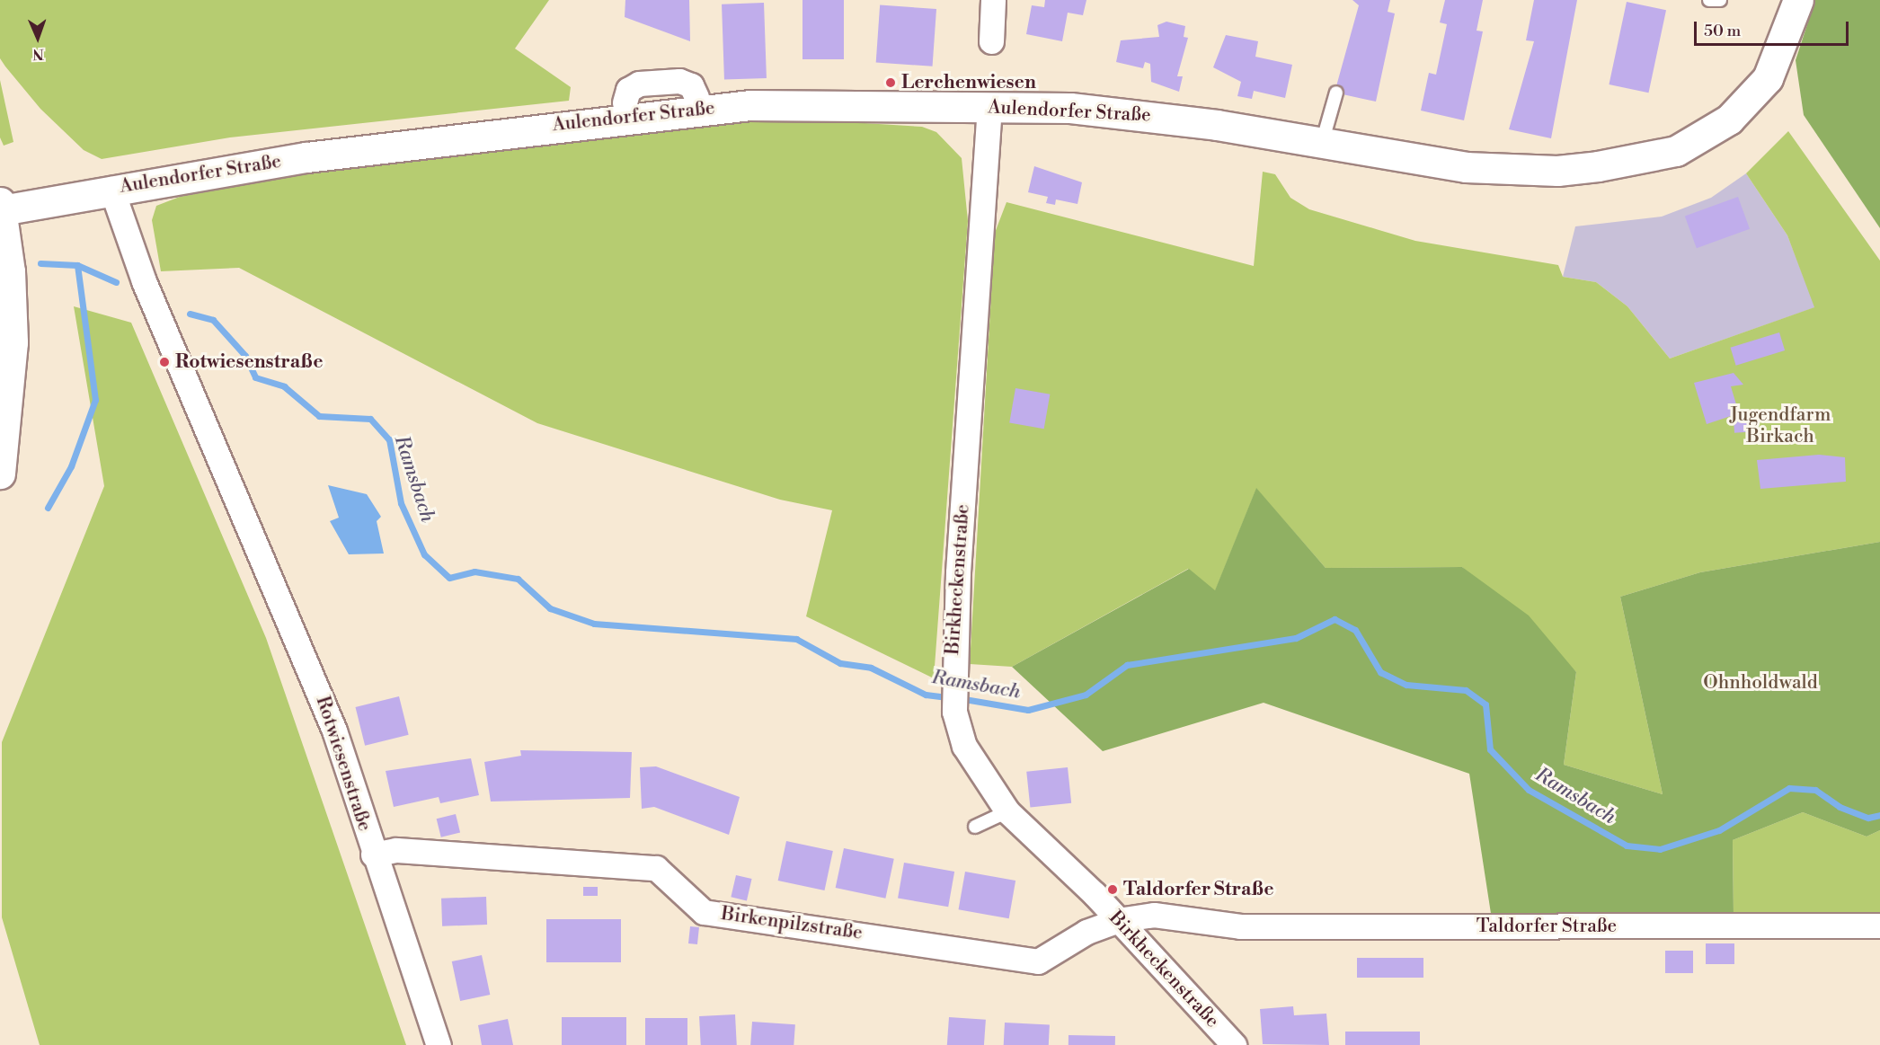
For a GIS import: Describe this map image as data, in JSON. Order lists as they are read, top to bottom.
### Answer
{
  "streets": {
    "main road": ["Aulendorfer Straße"],
    "street": [
      "Birkheckenstraße",
      "Rotwiesenstraße",
      "Birkenpilzstraße",
      "Taldorfer Straße"
    ]
  },
  "crossings": [
    ["Aulendorfer Straße", "Birkheckenstraße"],
    ["Aulendorfer Straße", "Rotwiesenstraße"],
    ["Birkheckenstraße", "Birkenpilzstraße"],
    ["Birkheckenstraße", "Taldorfer Straße"],
    ["Rotwiesenstraße", "Birkenpilzstraße"],
    ["Birkenpilzstraße", "Taldorfer Straße"]
  ],
  "water": ["Ramsbach"],
  "parks": ["Jugendfarm Birkach", "Ohnholdwald"],
  "places": ["Lerchenwiesen", "Rotwiesenstraße", "Taldorfer Straße"],
  "scale_bar": "50 m",
  "north": "bottom"
}
